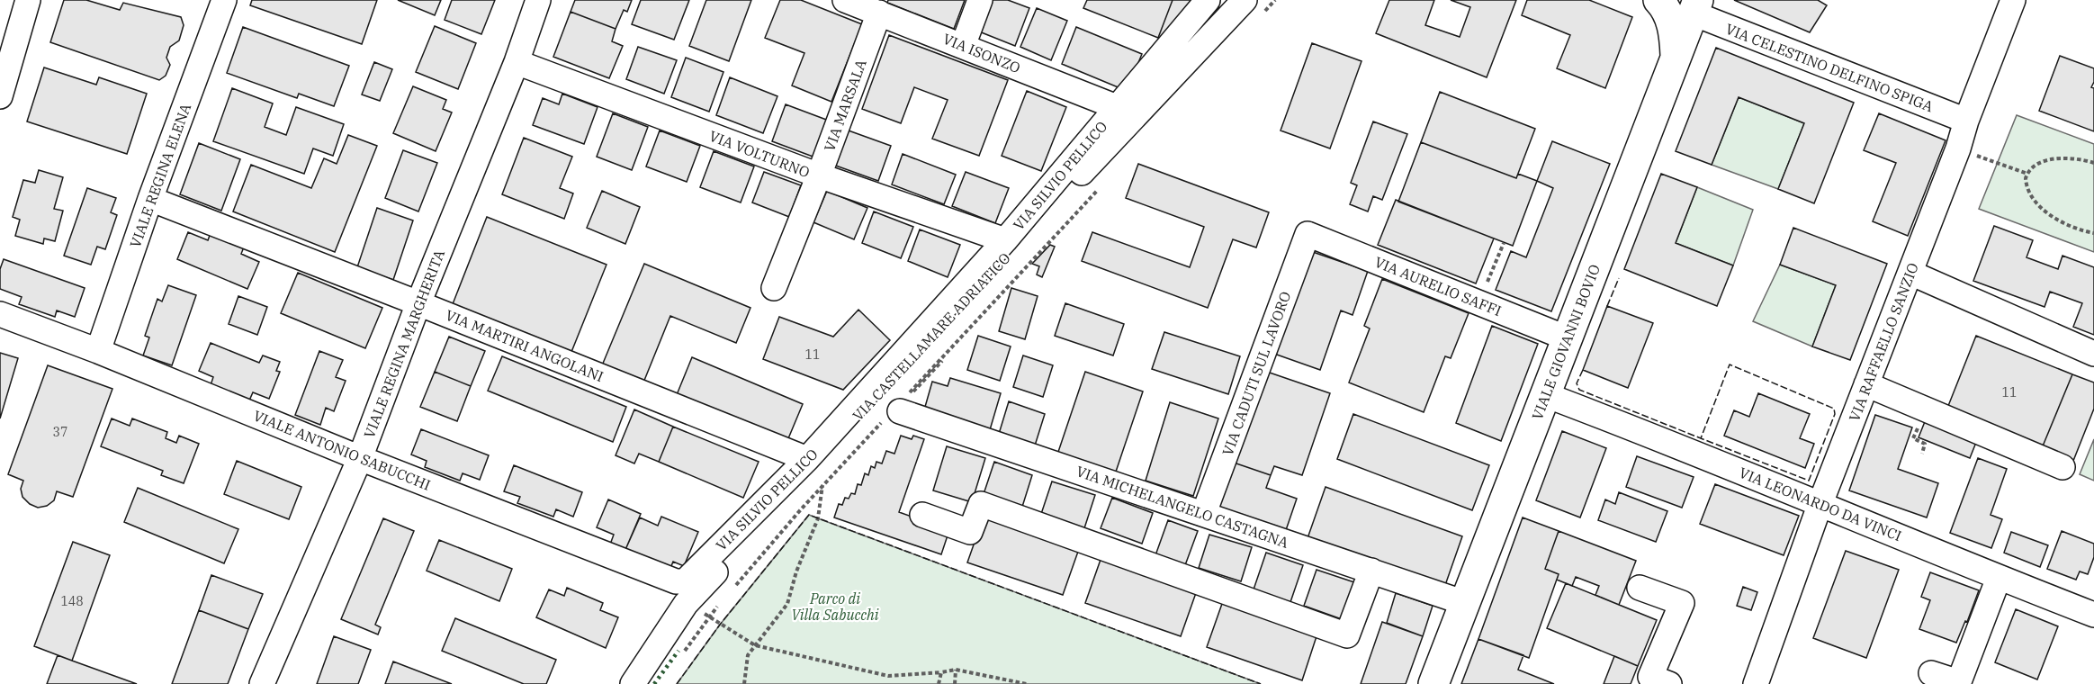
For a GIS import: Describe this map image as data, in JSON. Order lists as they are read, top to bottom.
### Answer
{
  "streets": {
    "main road": ["VIALE GIOVANNI BOVIO"],
    "street": [
      "VIA ISONZO",
      "VIA CELESTINO DELFINO SPIGA",
      "VIA MARSALA",
      "VIA VOLTURNO",
      "VIALE REGINA ELENA",
      "VIA SILVIO PELLICO",
      "VIA AURELIO SAFFI",
      "VIA CASTELLAMARE ADRIATICO",
      "VIA RAFFAELLO SANZIO",
      "VIALE REGINA MARGHERITA",
      "VIA MARTIRI ANGOLANI",
      "VIA CADUTI SUL LAVORO",
      "VIALE ANTONIO SABUCCHI",
      "VIA LEONARDO DA VINCI",
      "VIA MICHELANGELO CASTAGNA"
    ]
  },
  "crossings": [
    ["VIA ISONZO", "VIA MARSALA"],
    ["VIA ISONZO", "VIA SILVIO PELLICO"],
    ["VIA CELESTINO DELFINO SPIGA", "VIALE GIOVANNI BOVIO"],
    ["VIA CELESTINO DELFINO SPIGA", "VIA RAFFAELLO SANZIO"],
    ["VIA MARSALA", "VIA VOLTURNO"],
    ["VIA VOLTURNO", "VIA SILVIO PELLICO"],
    ["VIA VOLTURNO", "VIALE REGINA MARGHERITA"],
    ["VIALE REGINA ELENA", "VIA MARTIRI ANGOLANI"],
    ["VIALE REGINA ELENA", "VIALE ANTONIO SABUCCHI"],
    ["VIA SILVIO PELLICO", "VIA MARTIRI ANGOLANI"],
    ["VIA SILVIO PELLICO", "VIALE ANTONIO SABUCCHI"],
    ["VIA AURELIO SAFFI", "VIALE GIOVANNI BOVIO"],
    ["VIA AURELIO SAFFI", "VIA CADUTI SUL LAVORO"],
    ["VIA CASTELLAMARE ADRIATICO", "VIA MICHELANGELO CASTAGNA"],
    ["VIALE GIOVANNI BOVIO", "VIA LEONARDO DA VINCI"],
    ["VIALE GIOVANNI BOVIO", "VIA MICHELANGELO CASTAGNA"],
    ["VIA RAFFAELLO SANZIO", "VIA LEONARDO DA VINCI"],
    ["VIALE REGINA MARGHERITA", "VIA MARTIRI ANGOLANI"],
    ["VIALE REGINA MARGHERITA", "VIALE ANTONIO SABUCCHI"],
    ["VIA CADUTI SUL LAVORO", "VIA MICHELANGELO CASTAGNA"]
  ],
  "parks": ["Parco di Villa Sabucchi"],
  "house_numbers": [
    "11",
    "11",
    "37",
    "148"
  ]
}
